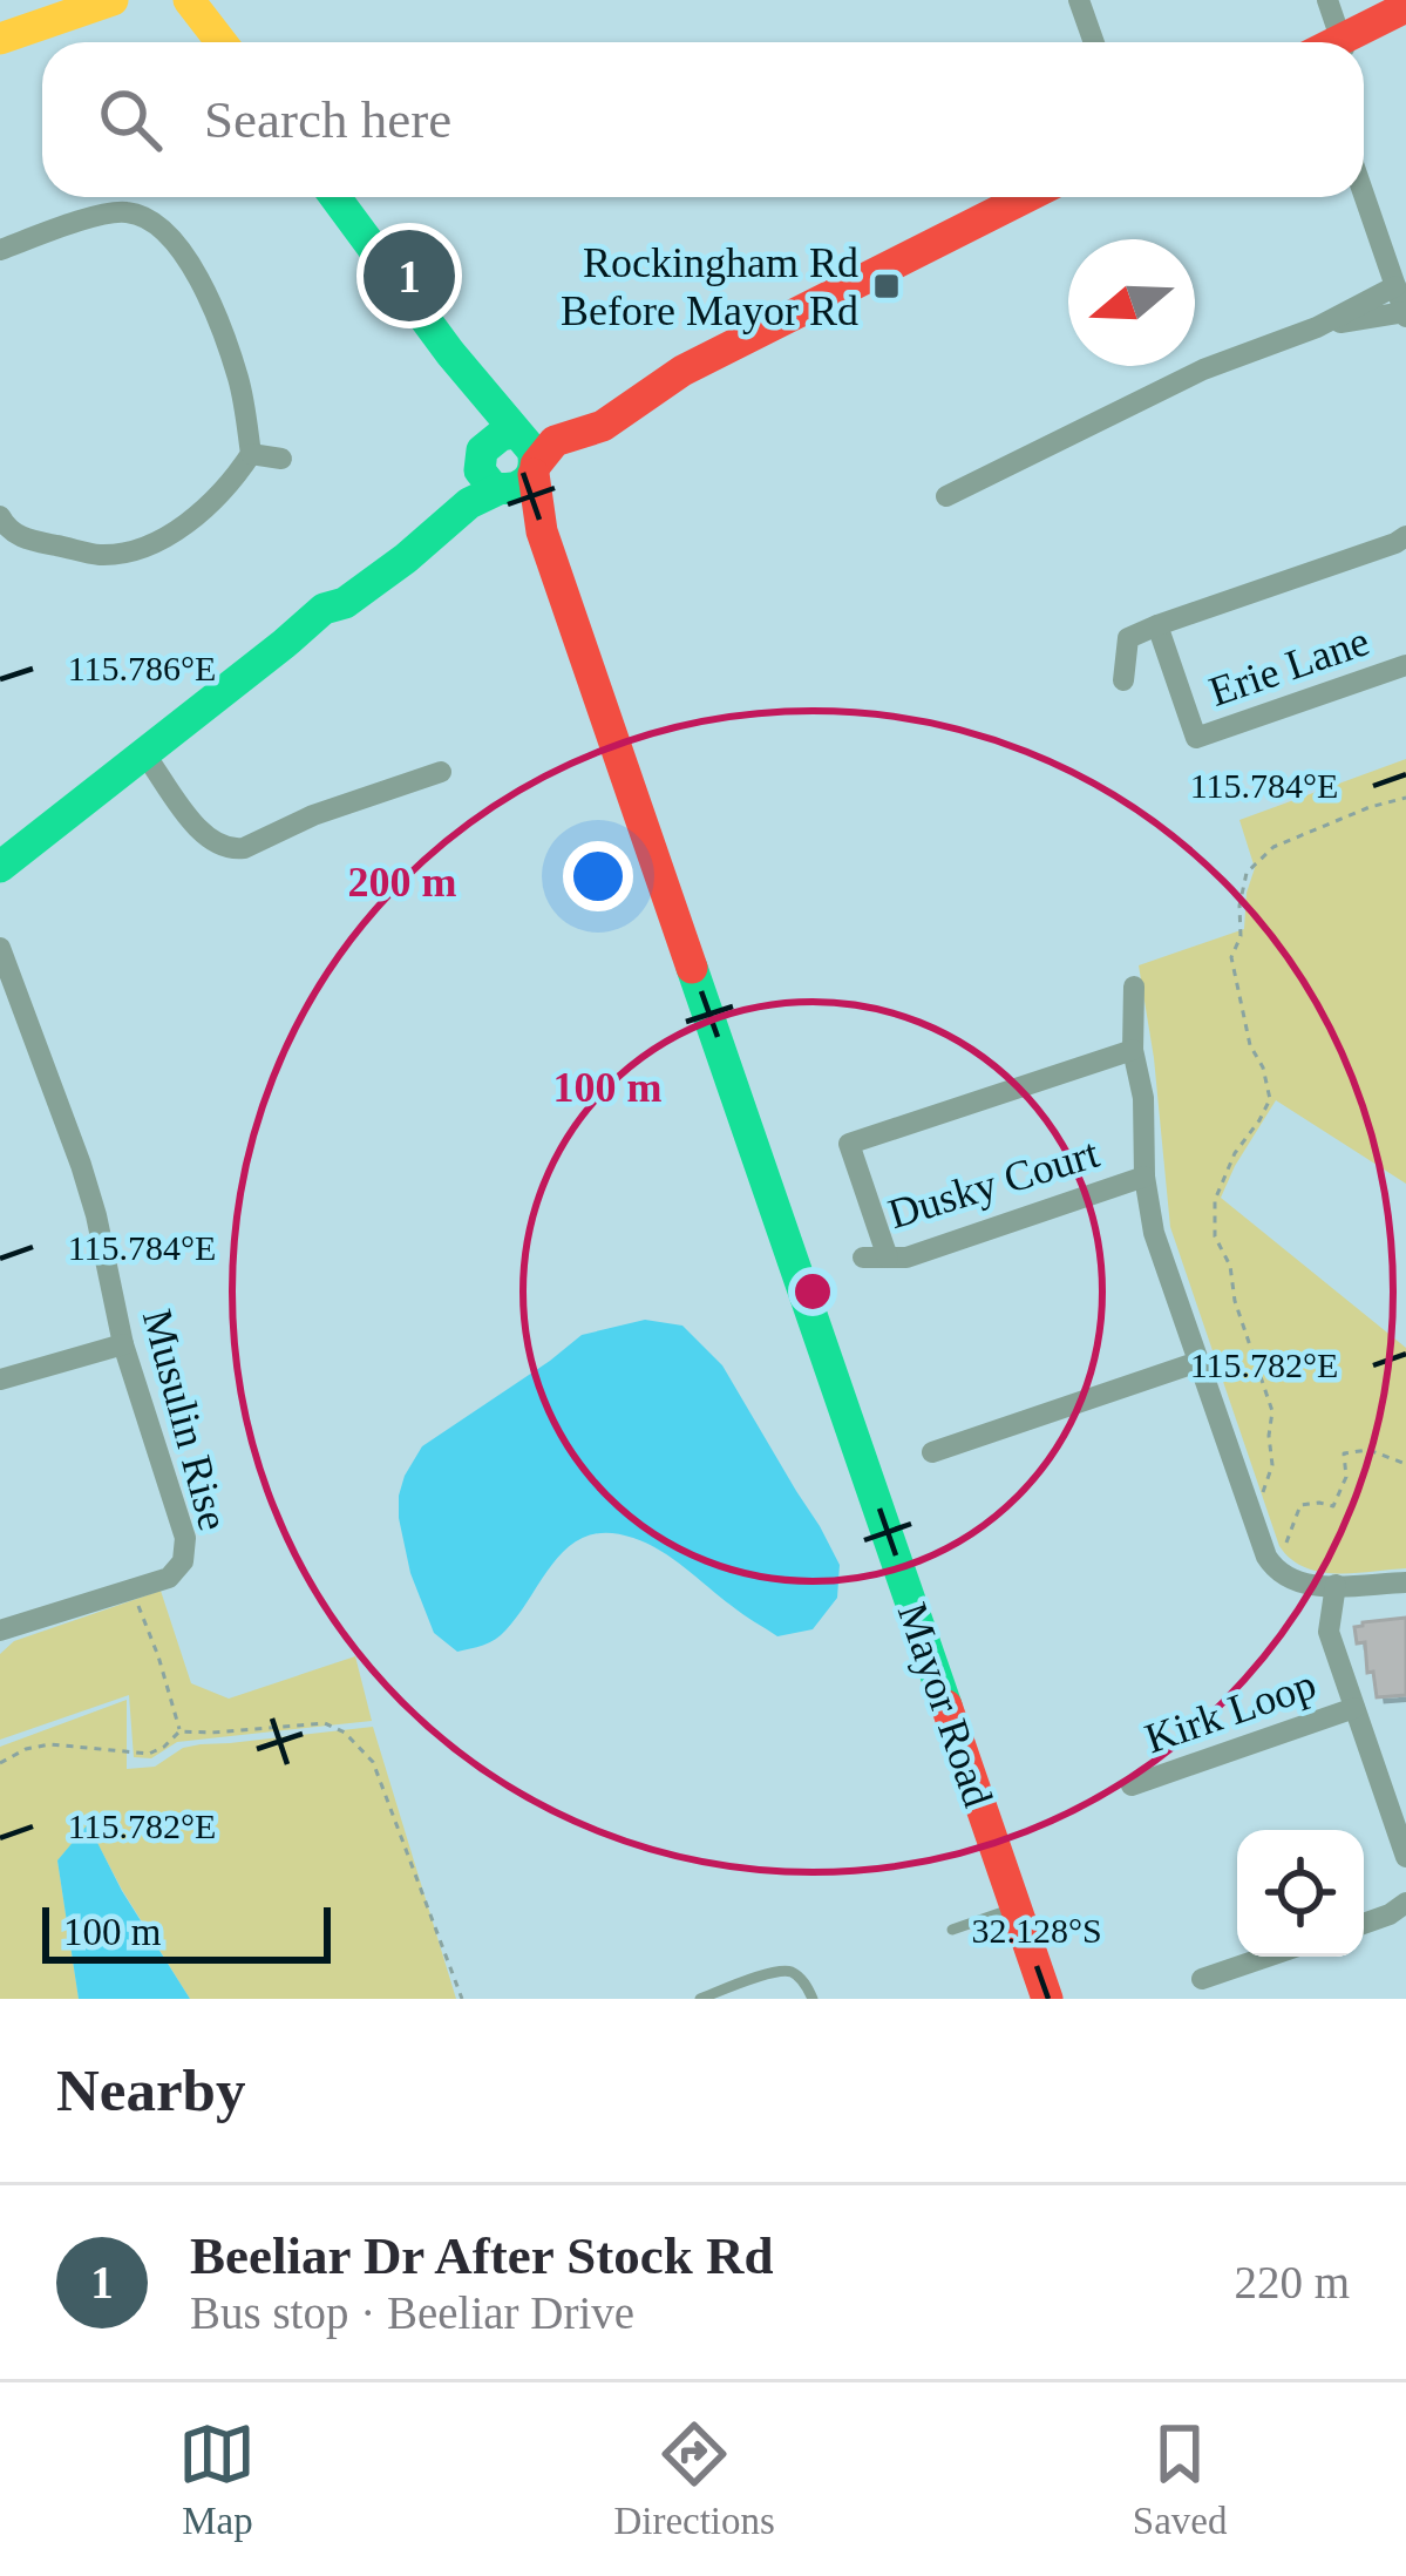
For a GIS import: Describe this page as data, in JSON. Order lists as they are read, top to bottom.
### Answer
{
  "streets": {
    "main road": ["Mayor Road"],
    "street": [
      "Erie Lane",
      "Dusky Court",
      "Musulin Rise",
      "Kirk Loop"
    ]
  },
  "places": {
    "transit": ["Rockingham Rd Before Mayor Rd"]
  },
  "scale_bar": "100 m",
  "north": "left",
  "page": {
    "search": "Search here",
    "pins": "1",
    "scale": "100 m",
    "heading": "Nearby",
    "list": [
      {
        "mark": "1",
        "name": "Beeliar Dr After Stock Rd",
        "note": "Bus stop · Beeliar Drive",
        "value": "220 m"
      }
    ],
    "nav": ["Map", "Directions", "Saved"]
  },
  "coordinates": [
    "115.786°E",
    "115.784°E",
    "115.782°E",
    "32.128°S"
  ],
  "rings": ["200 m", "100 m"]
}
